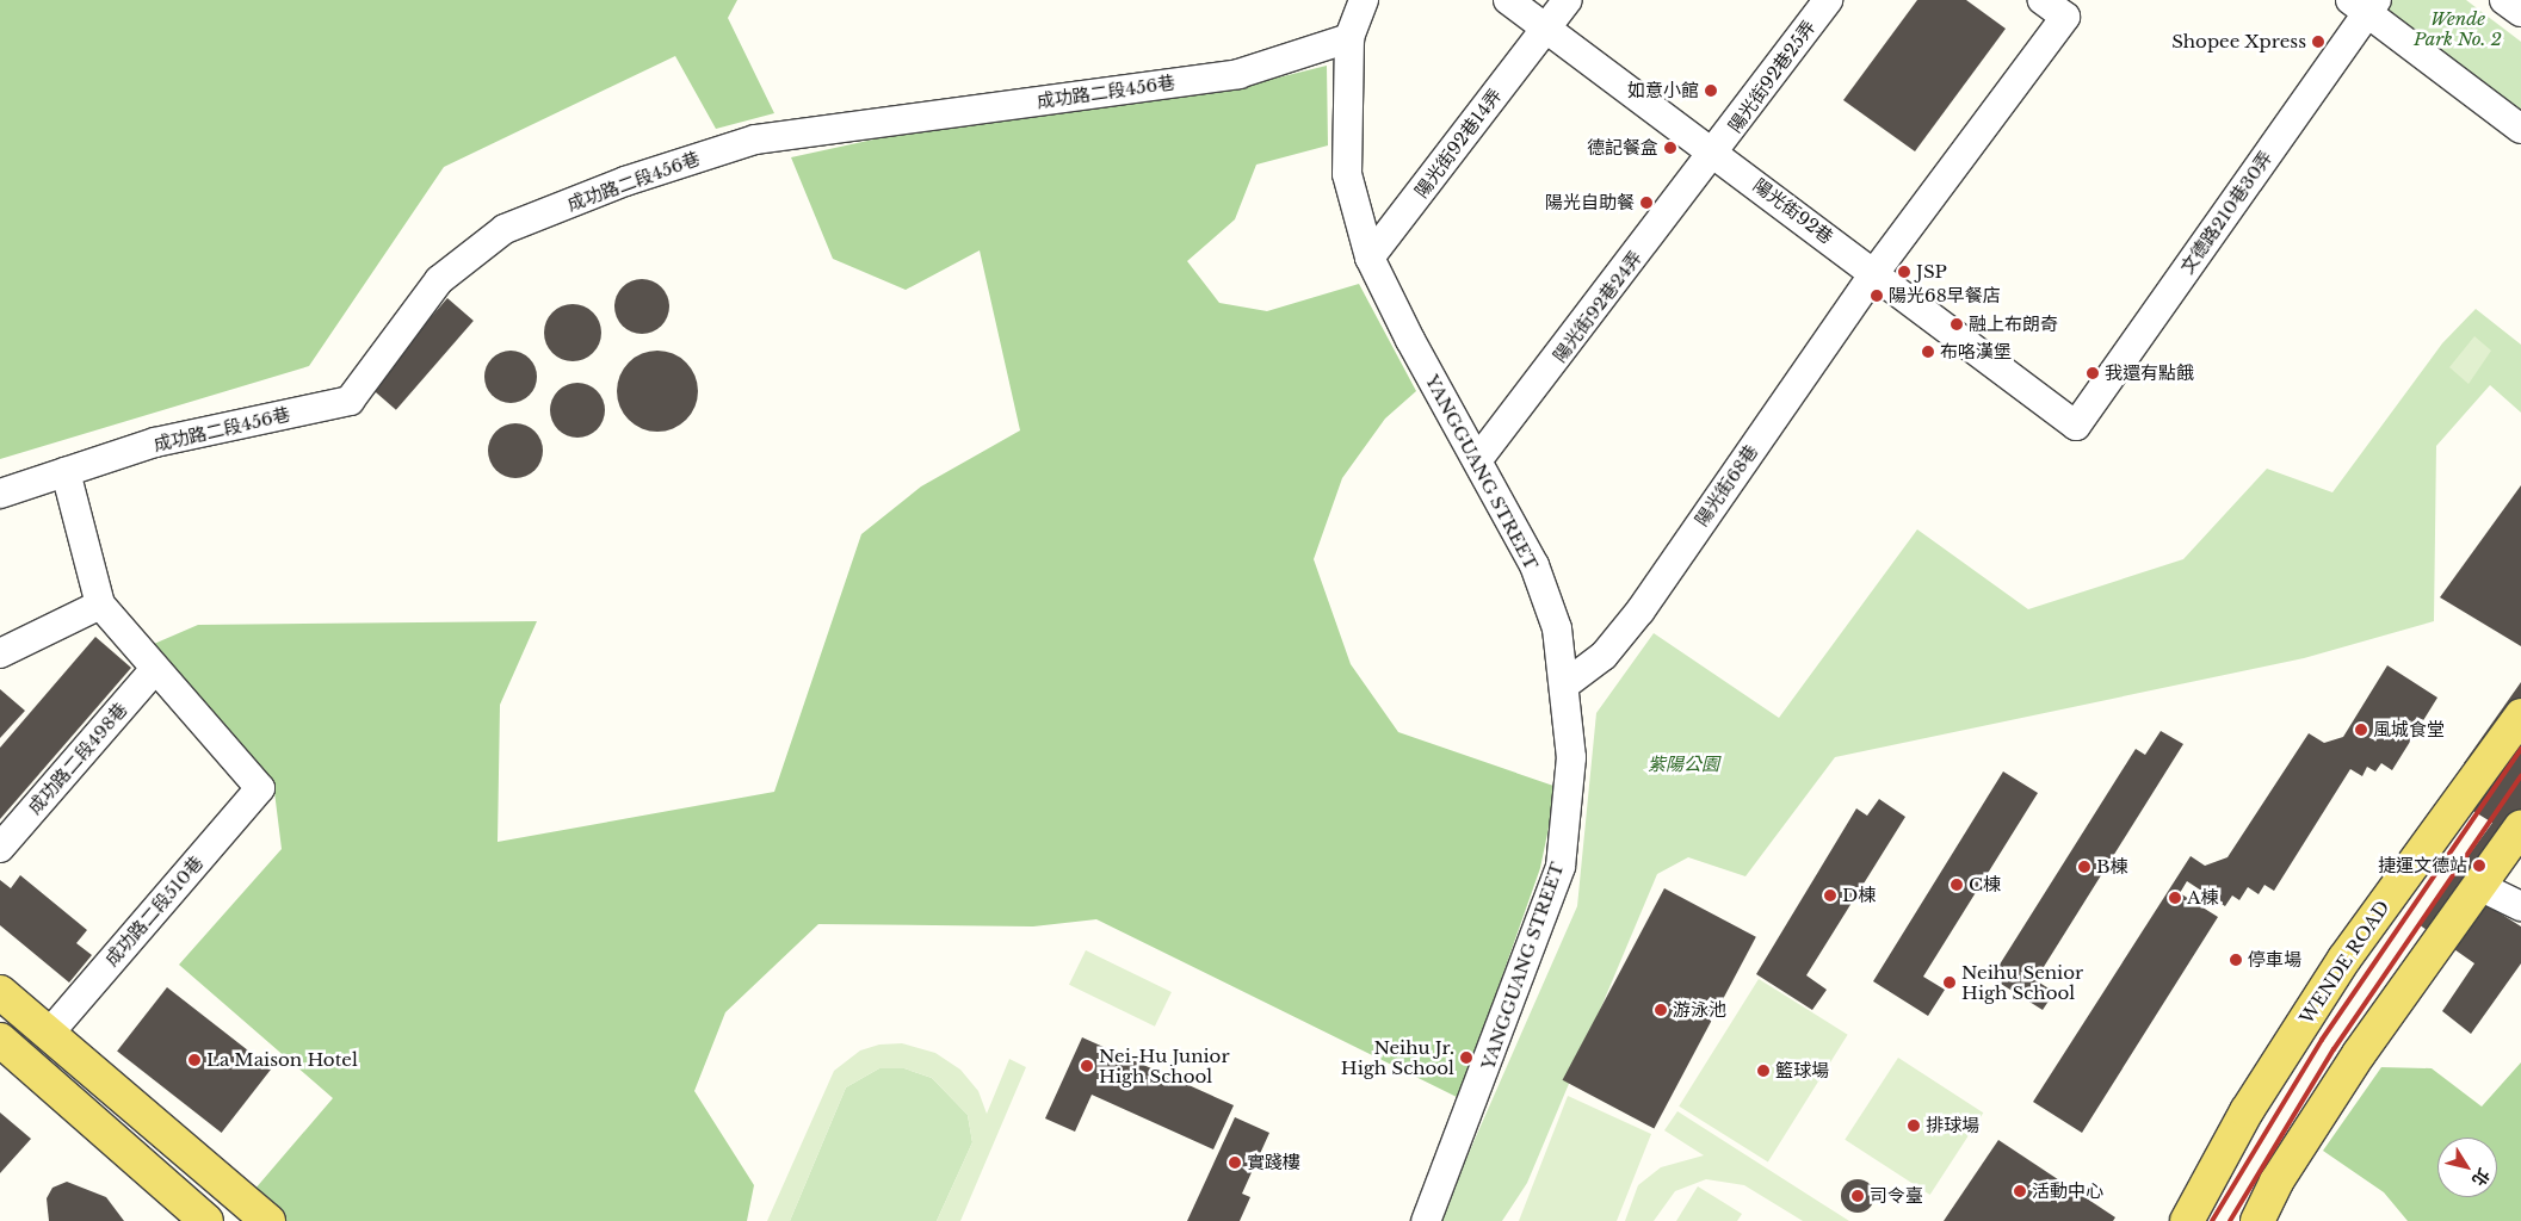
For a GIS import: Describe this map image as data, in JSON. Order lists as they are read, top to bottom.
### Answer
{
  "streets": {
    "main road": ["WENDE ROAD"],
    "street": [
      "陽光街92巷25弄",
      "成功路二段456巷",
      "陽光街92巷14弄",
      "陽光街92巷",
      "文德路210巷30弄",
      "陽光街92巷24弄",
      "YANGGUANG STREET",
      "陽光街68巷",
      "成功路二段498巷",
      "成功路二段510巷"
    ]
  },
  "crossings": [
    ["陽光街92巷25弄", "陽光街92巷"],
    ["陽光街92巷25弄", "陽光街92巷24弄"],
    ["成功路二段456巷", "YANGGUANG STREET"],
    ["陽光街92巷14弄", "陽光街92巷"],
    ["陽光街92巷14弄", "YANGGUANG STREET"],
    ["陽光街92巷", "文德路210巷30弄"],
    ["陽光街92巷", "陽光街92巷24弄"],
    ["陽光街92巷", "陽光街68巷"],
    ["陽光街92巷24弄", "YANGGUANG STREET"],
    ["YANGGUANG STREET", "陽光街68巷"],
    ["成功路二段498巷", "成功路二段510巷"]
  ],
  "parks": ["Wende Park No. 2", "紫陽公園"],
  "places": [
    "Shopee Xpress",
    "如意小館",
    "德記餐盒",
    "陽光自助餐",
    "JSP",
    "陽光68早餐店",
    "融上布朗奇",
    "布咯漢堡",
    "我還有點餓",
    "風城食堂",
    "捷運文德站",
    "B棟",
    "C棟",
    "D棟",
    "A棟",
    "停車場",
    "Neihu Senior High School",
    "游泳池",
    "Neihu Jr. High School",
    "La Maison Hotel",
    "Nei-Hu Junior High School",
    "籃球場",
    "排球場",
    "實踐樓",
    "活動中心",
    "司令臺"
  ],
  "north": "bottom right"
}
